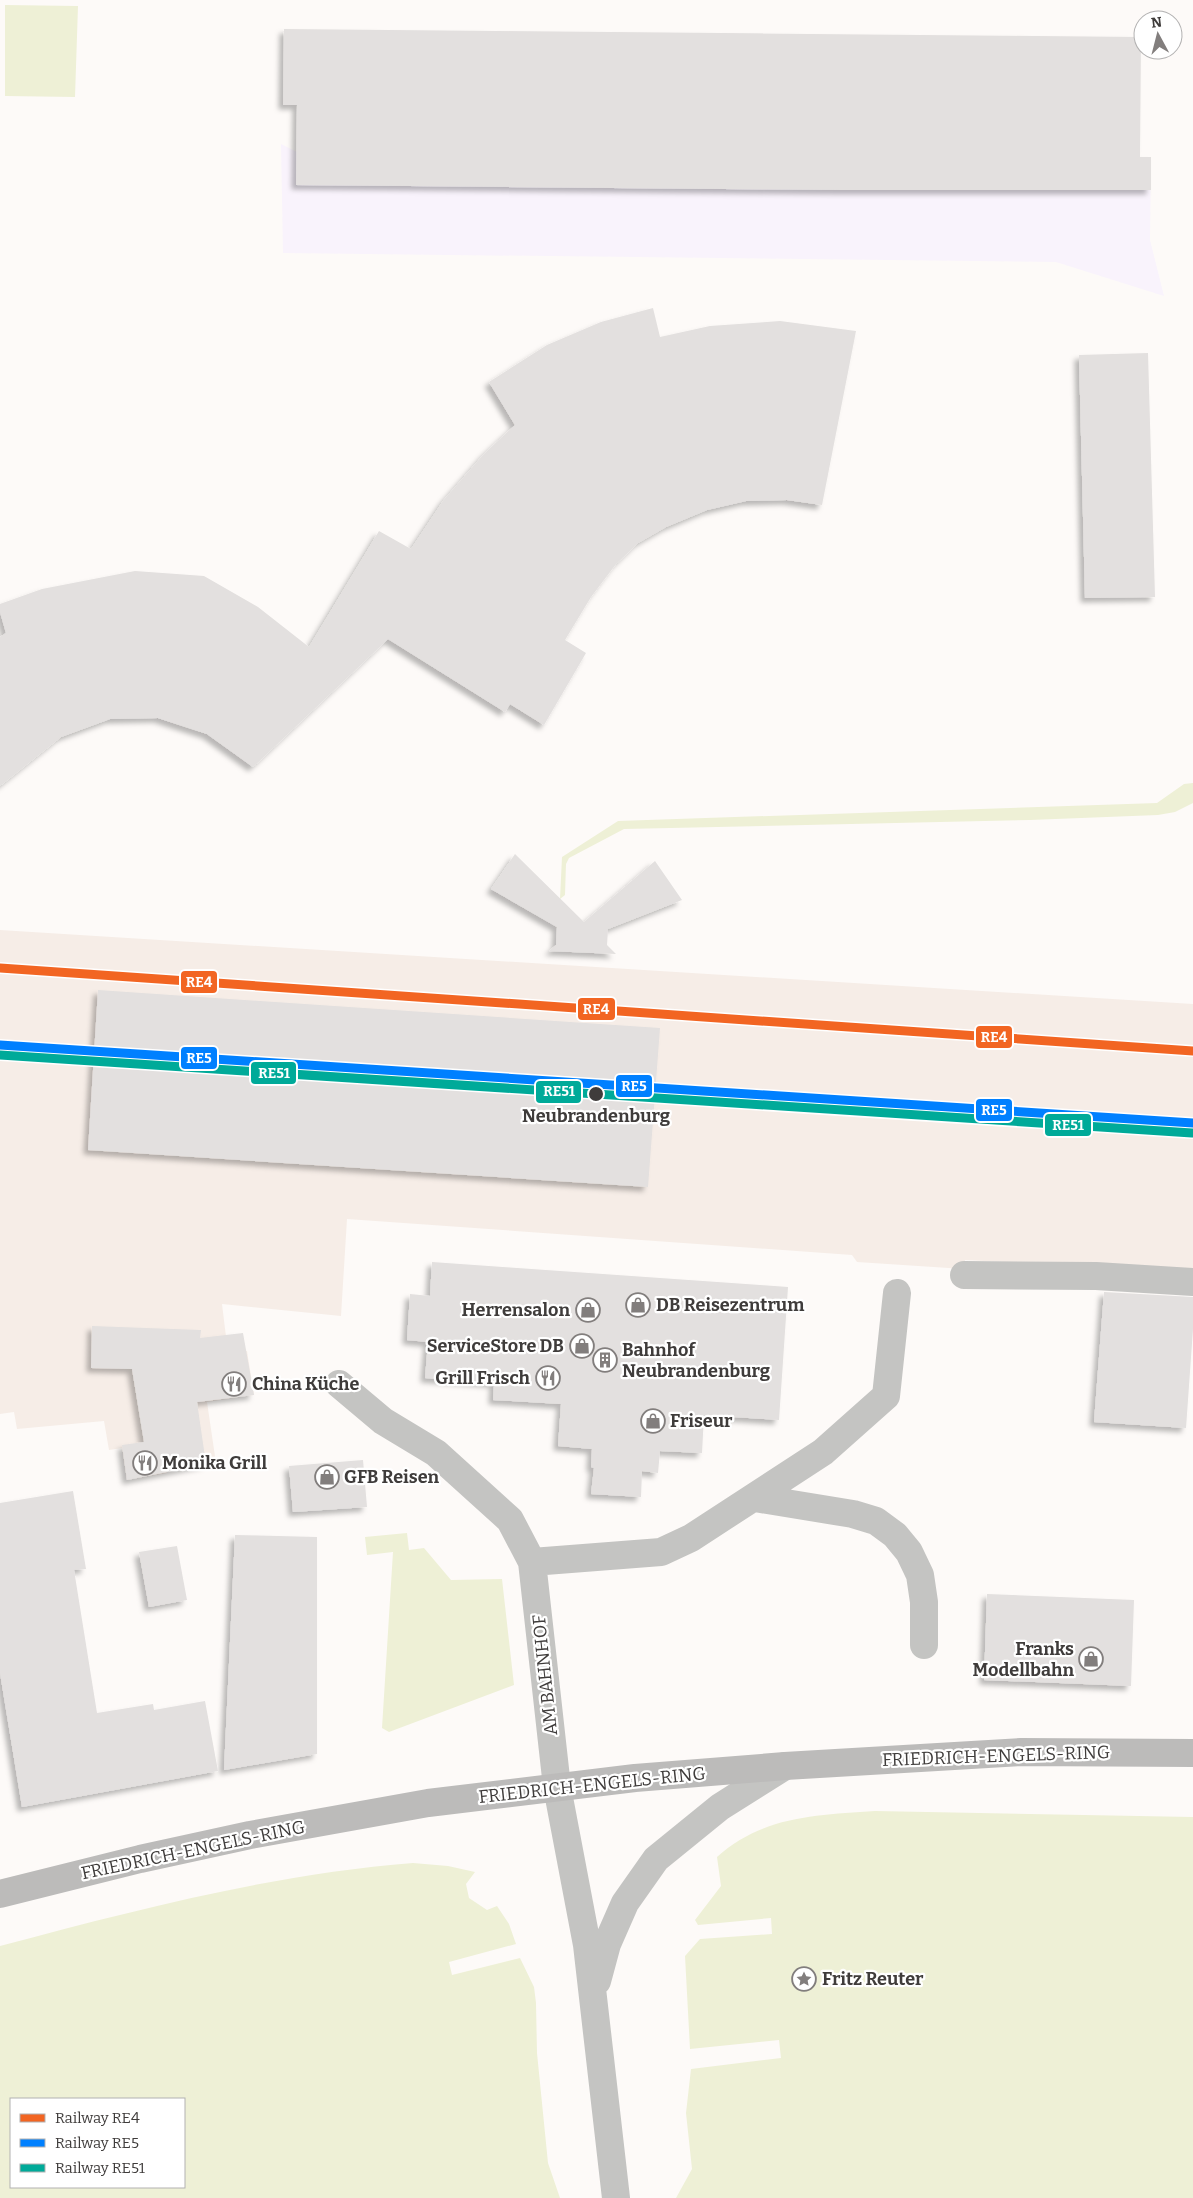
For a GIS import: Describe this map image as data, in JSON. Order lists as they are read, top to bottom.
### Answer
{
  "streets": {
    "main road": ["FRIEDRICH-ENGELS-RING"],
    "street": ["AM BAHNHOF"]
  },
  "crossings": [
    ["AM BAHNHOF", "FRIEDRICH-ENGELS-RING"]
  ],
  "places": {
    "other": ["Neubrandenburg"],
    "shop": [
      "DB Reisezentrum",
      "Herrensalon",
      "ServiceStore DB",
      "Friseur",
      "GFB Reisen",
      "Franks Modellbahn"
    ],
    "building": ["Bahnhof Neubrandenburg"],
    "restaurant": ["Grill Frisch", "China Küche", "Monika Grill"],
    "place": ["Fritz Reuter"]
  },
  "lines": ["rail line RE4", "rail line RE5", "rail line RE51"],
  "legend": ["Railway RE4", "Railway RE5", "Railway RE51"],
  "north": "top"
}
